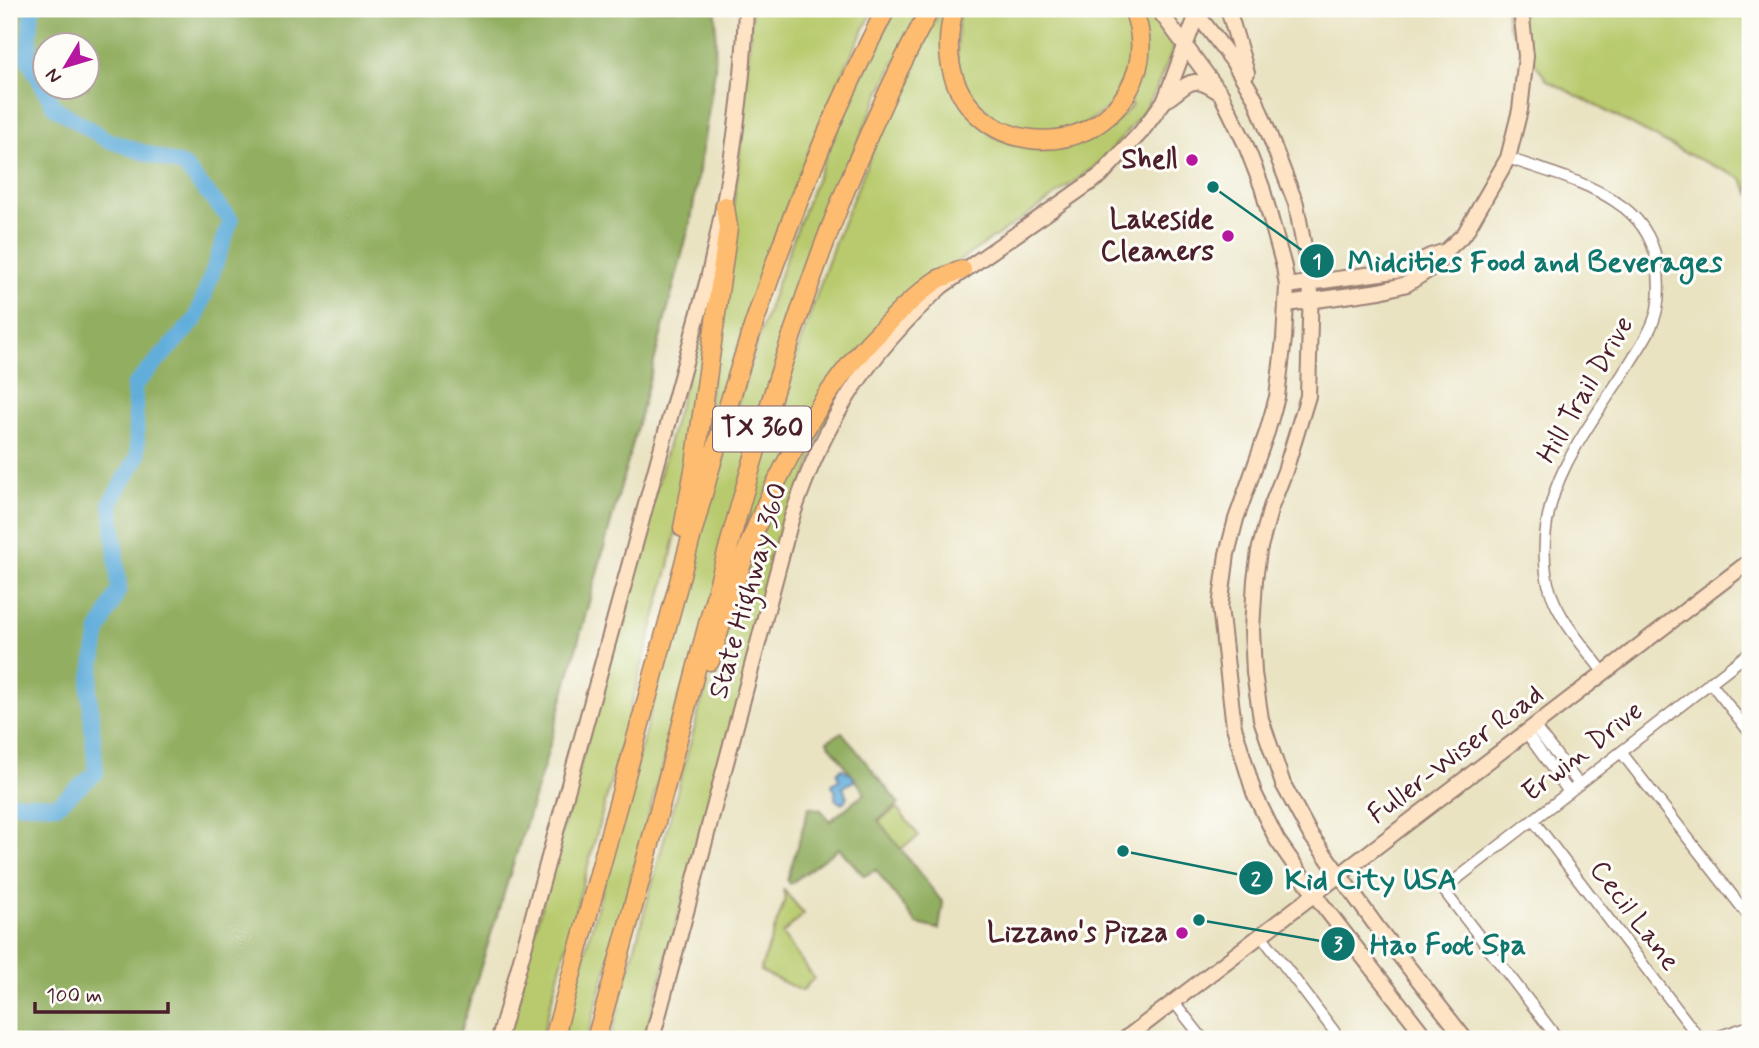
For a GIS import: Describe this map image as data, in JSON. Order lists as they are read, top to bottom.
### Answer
{
  "streets": {
    "highway": ["TX 360"],
    "main road": ["State Highway 360", "Fuller-Wiser Road"],
    "street": ["Hill Trail Drive", "Erwin Drive", "Cecil Lane"]
  },
  "crossings": [
    ["Hill Trail Drive", "Fuller-Wiser Road"],
    ["Erwin Drive", "Cecil Lane"]
  ],
  "places": [
    "Shell",
    "Midcities Food and Beverages",
    "Lakeside Cleaners",
    "Kid City USA",
    "Hao Foot Spa",
    "Lizzano's Pizza"
  ],
  "scale_bar": "100 m",
  "north": "bottom left"
}
